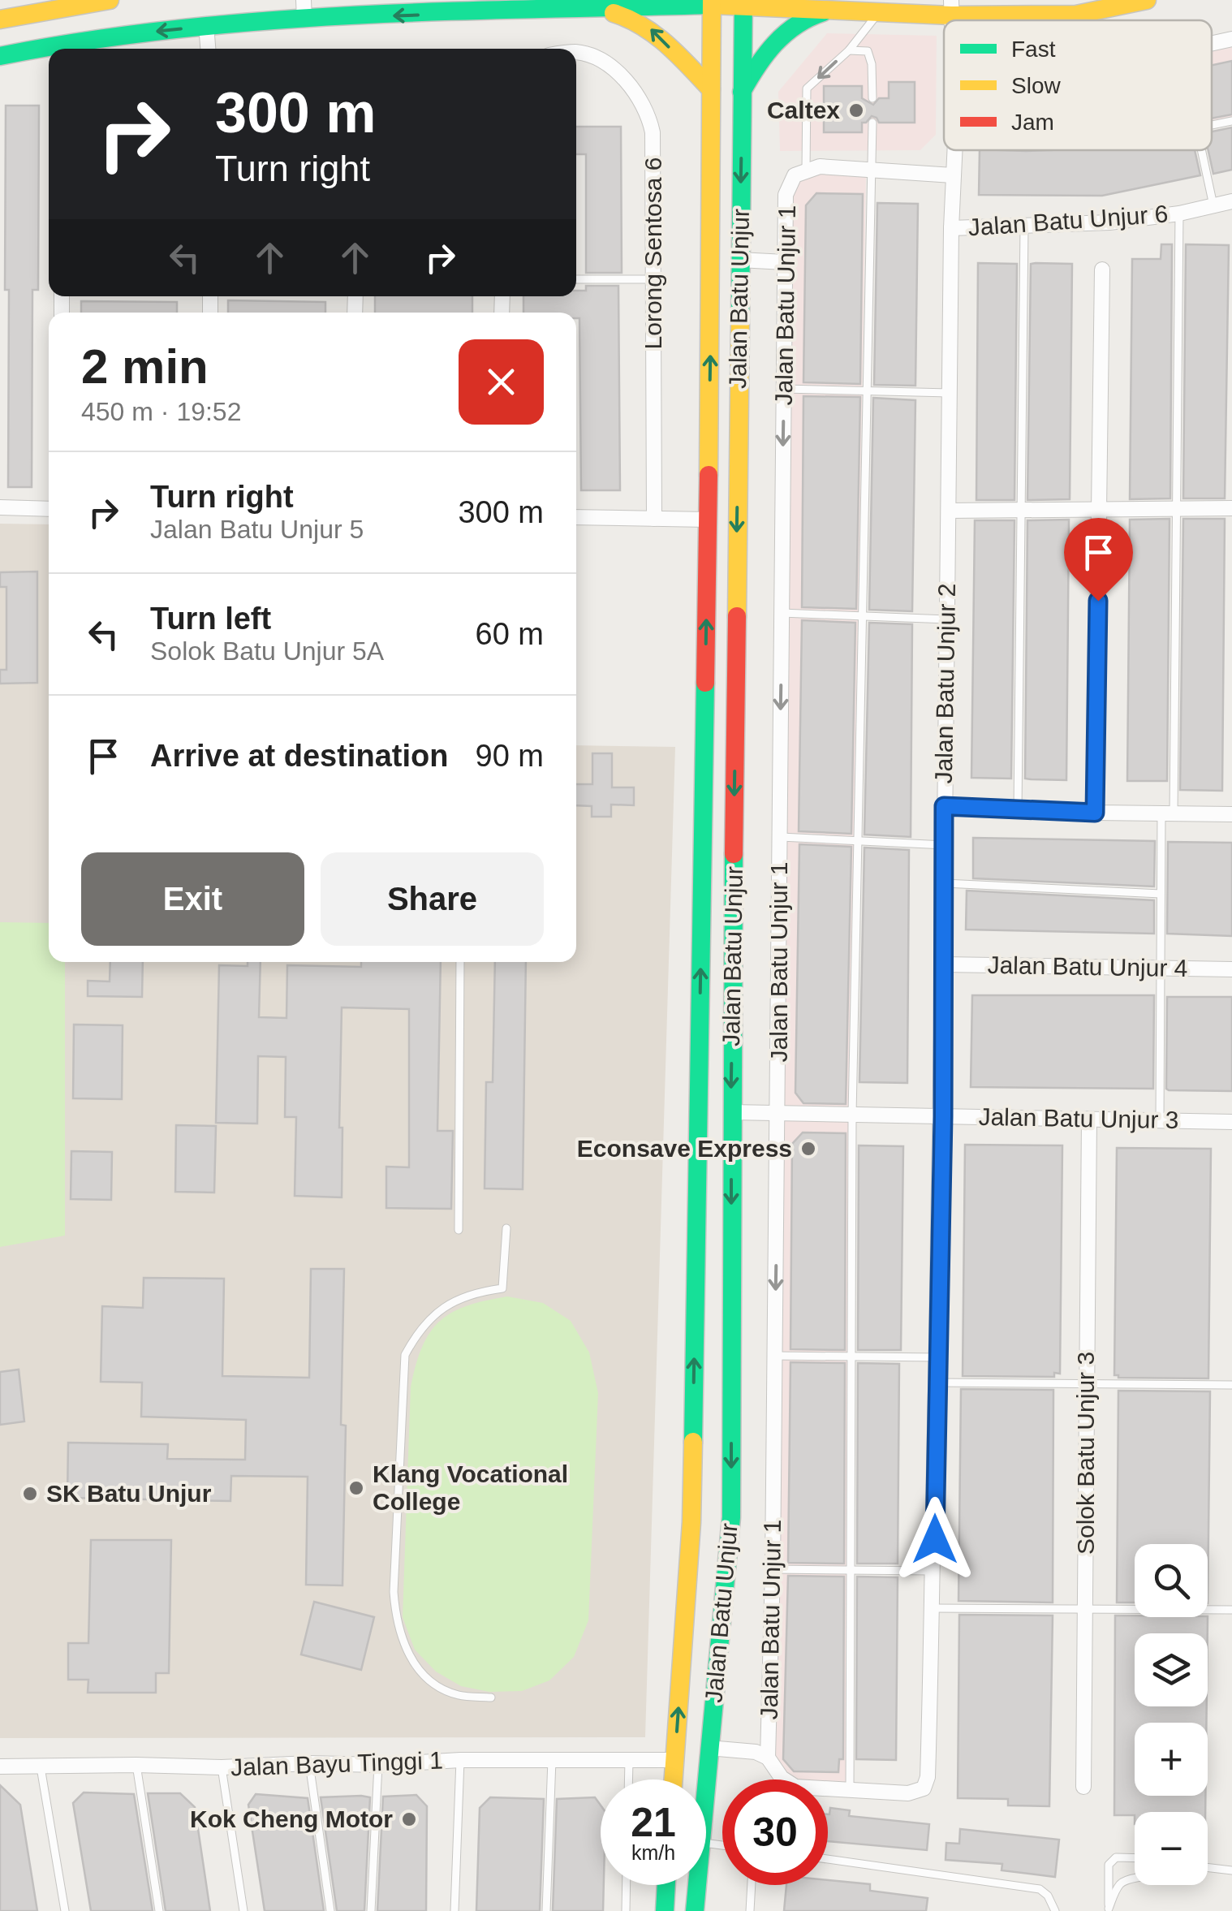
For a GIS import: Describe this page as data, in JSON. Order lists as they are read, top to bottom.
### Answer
{
  "streets": {
    "main road": ["Jalan Batu Unjur"],
    "street": [
      "Jalan Batu Unjur 6",
      "Lorong Sentosa 6",
      "Jalan Batu Unjur 1",
      "Jalan Batu Unjur 2",
      "Jalan Batu Unjur 4",
      "Jalan Batu Unjur 3",
      "Solok Batu Unjur 3",
      "Jalan Bayu Tinggi 1"
    ]
  },
  "crossings": [
    ["Jalan Batu Unjur 6", "Jalan Batu Unjur 2"],
    ["Jalan Batu Unjur", "Jalan Batu Unjur 3"],
    ["Jalan Batu Unjur", "Jalan Bayu Tinggi 1"],
    ["Jalan Batu Unjur 1", "Jalan Batu Unjur 2"],
    ["Jalan Batu Unjur 1", "Jalan Batu Unjur 3"],
    ["Jalan Batu Unjur 2", "Jalan Batu Unjur 4"],
    ["Jalan Batu Unjur 2", "Jalan Batu Unjur 3"],
    ["Jalan Batu Unjur 3", "Solok Batu Unjur 3"]
  ],
  "one_way": ["Jalan Batu Unjur 1"],
  "places": [
    "Caltex",
    "Econsave Express",
    "Klang Vocational College",
    "SK Batu Unjur",
    "Kok Cheng Motor"
  ],
  "legend": ["Fast", "Slow", "Jam"],
  "page": {
    "turn": ["300 m", "Turn right"],
    "heading": ["2 min", "450 m · 19:52"],
    "list": [
      {
        "name": "Turn right",
        "note": "Jalan Batu Unjur 5",
        "value": "300 m"
      },
      {
        "name": "Turn left",
        "note": "Solok Batu Unjur 5A",
        "value": "60 m"
      },
      {
        "name": "Arrive at destination",
        "value": "90 m"
      }
    ],
    "buttons": ["Exit", "Share"],
    "map_buttons": ["+", "−"],
    "speed": "21 km/h",
    "limit": "30"
  }
}
